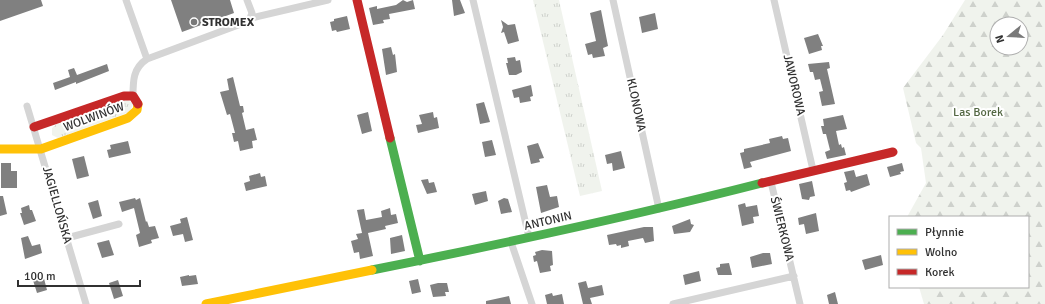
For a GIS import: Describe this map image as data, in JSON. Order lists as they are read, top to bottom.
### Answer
{
  "streets": {
    "street": [
      "JAWOROWA",
      "KLONOWA",
      "WOLWINÓW",
      "JAGIELLOŃSKA",
      "ANTONIN",
      "ŚWIERKOWA"
    ]
  },
  "crossings": [
    ["JAWOROWA", "ANTONIN"],
    ["KLONOWA", "ANTONIN"],
    ["WOLWINÓW", "JAGIELLOŃSKA"],
    ["ANTONIN", "ŚWIERKOWA"]
  ],
  "parks": ["Las Borek"],
  "places": ["STROMEX"],
  "legend": ["Płynnie", "Wolno", "Korek"],
  "scale_bar": "100 m",
  "north": "left"
}
